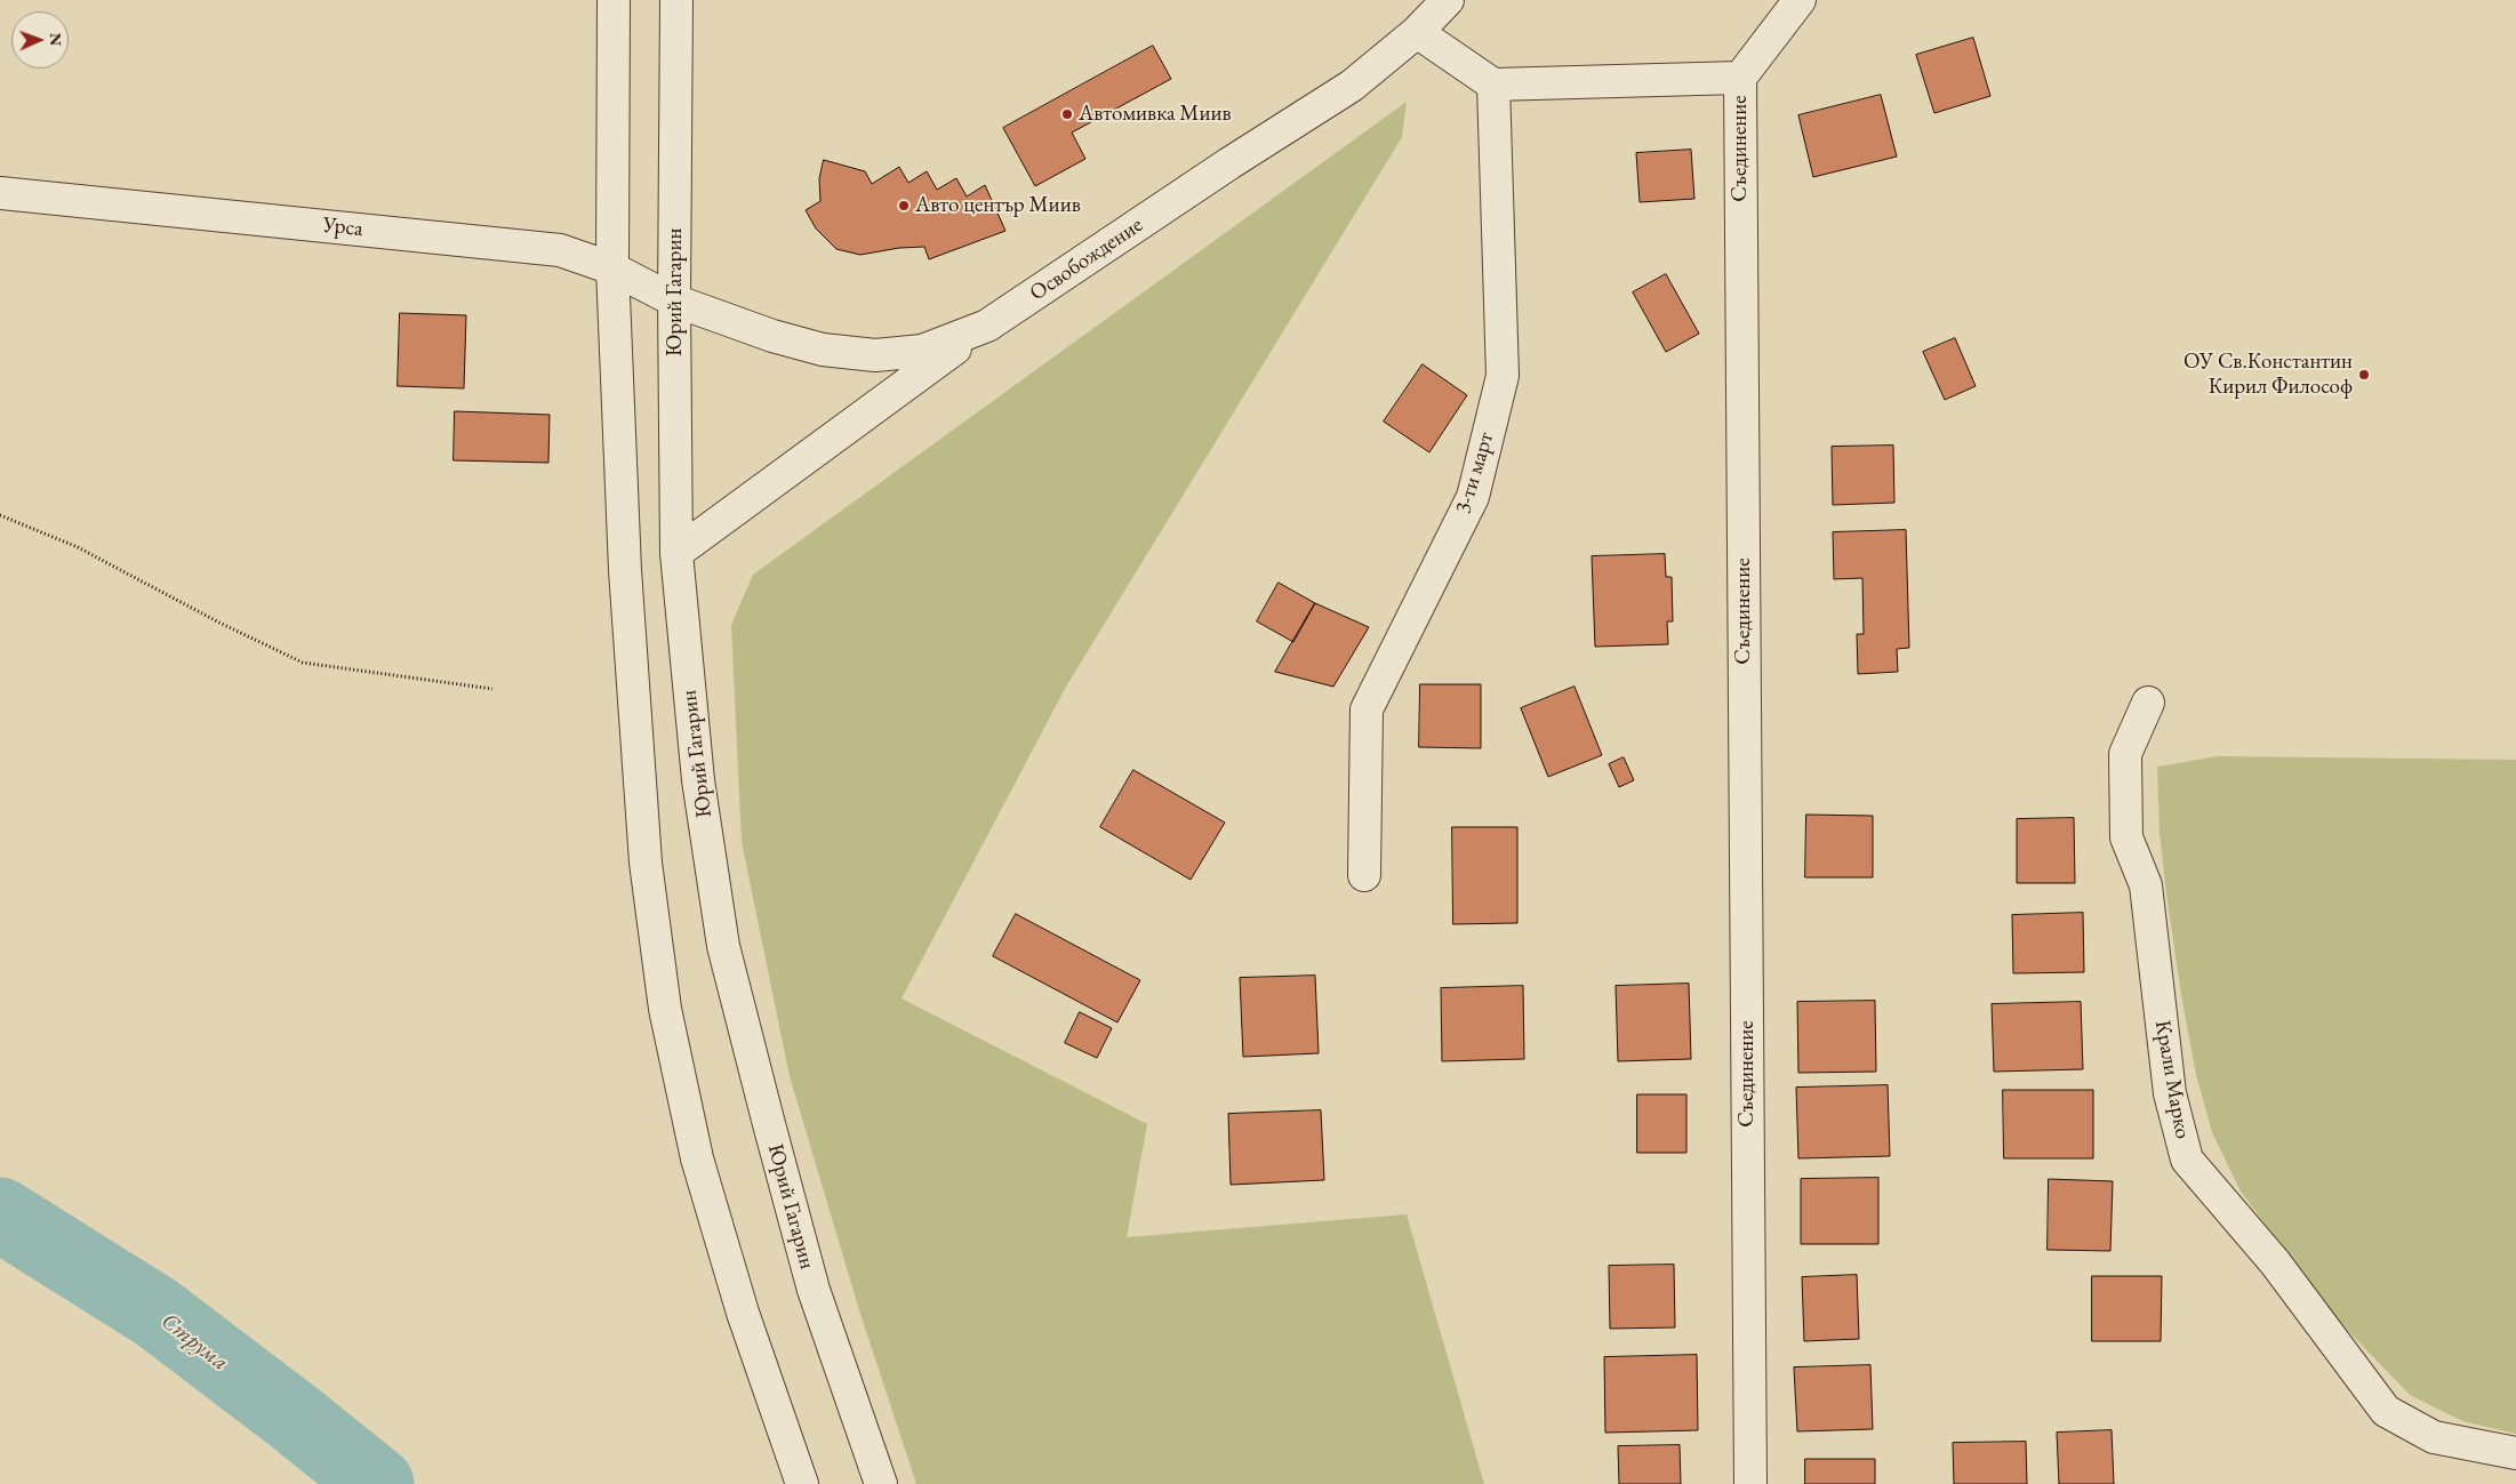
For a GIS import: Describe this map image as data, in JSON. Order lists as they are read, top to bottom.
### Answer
{
  "streets": {
    "street": [
      "Съединение",
      "Урса",
      "Освобождение",
      "Юрий Гагарин",
      "3-ти март",
      "Крали Марко"
    ]
  },
  "crossings": [
    ["Съединение", "3-ти март"],
    ["Урса", "Освобождение"],
    ["Урса", "Юрий Гагарин"],
    ["Освобождение", "Юрий Гагарин"]
  ],
  "water": ["Струма"],
  "places": ["Автомивка Миив", "Авто център Миив", "ОУ Св.Константин Кирил Философ"],
  "north": "right"
}
